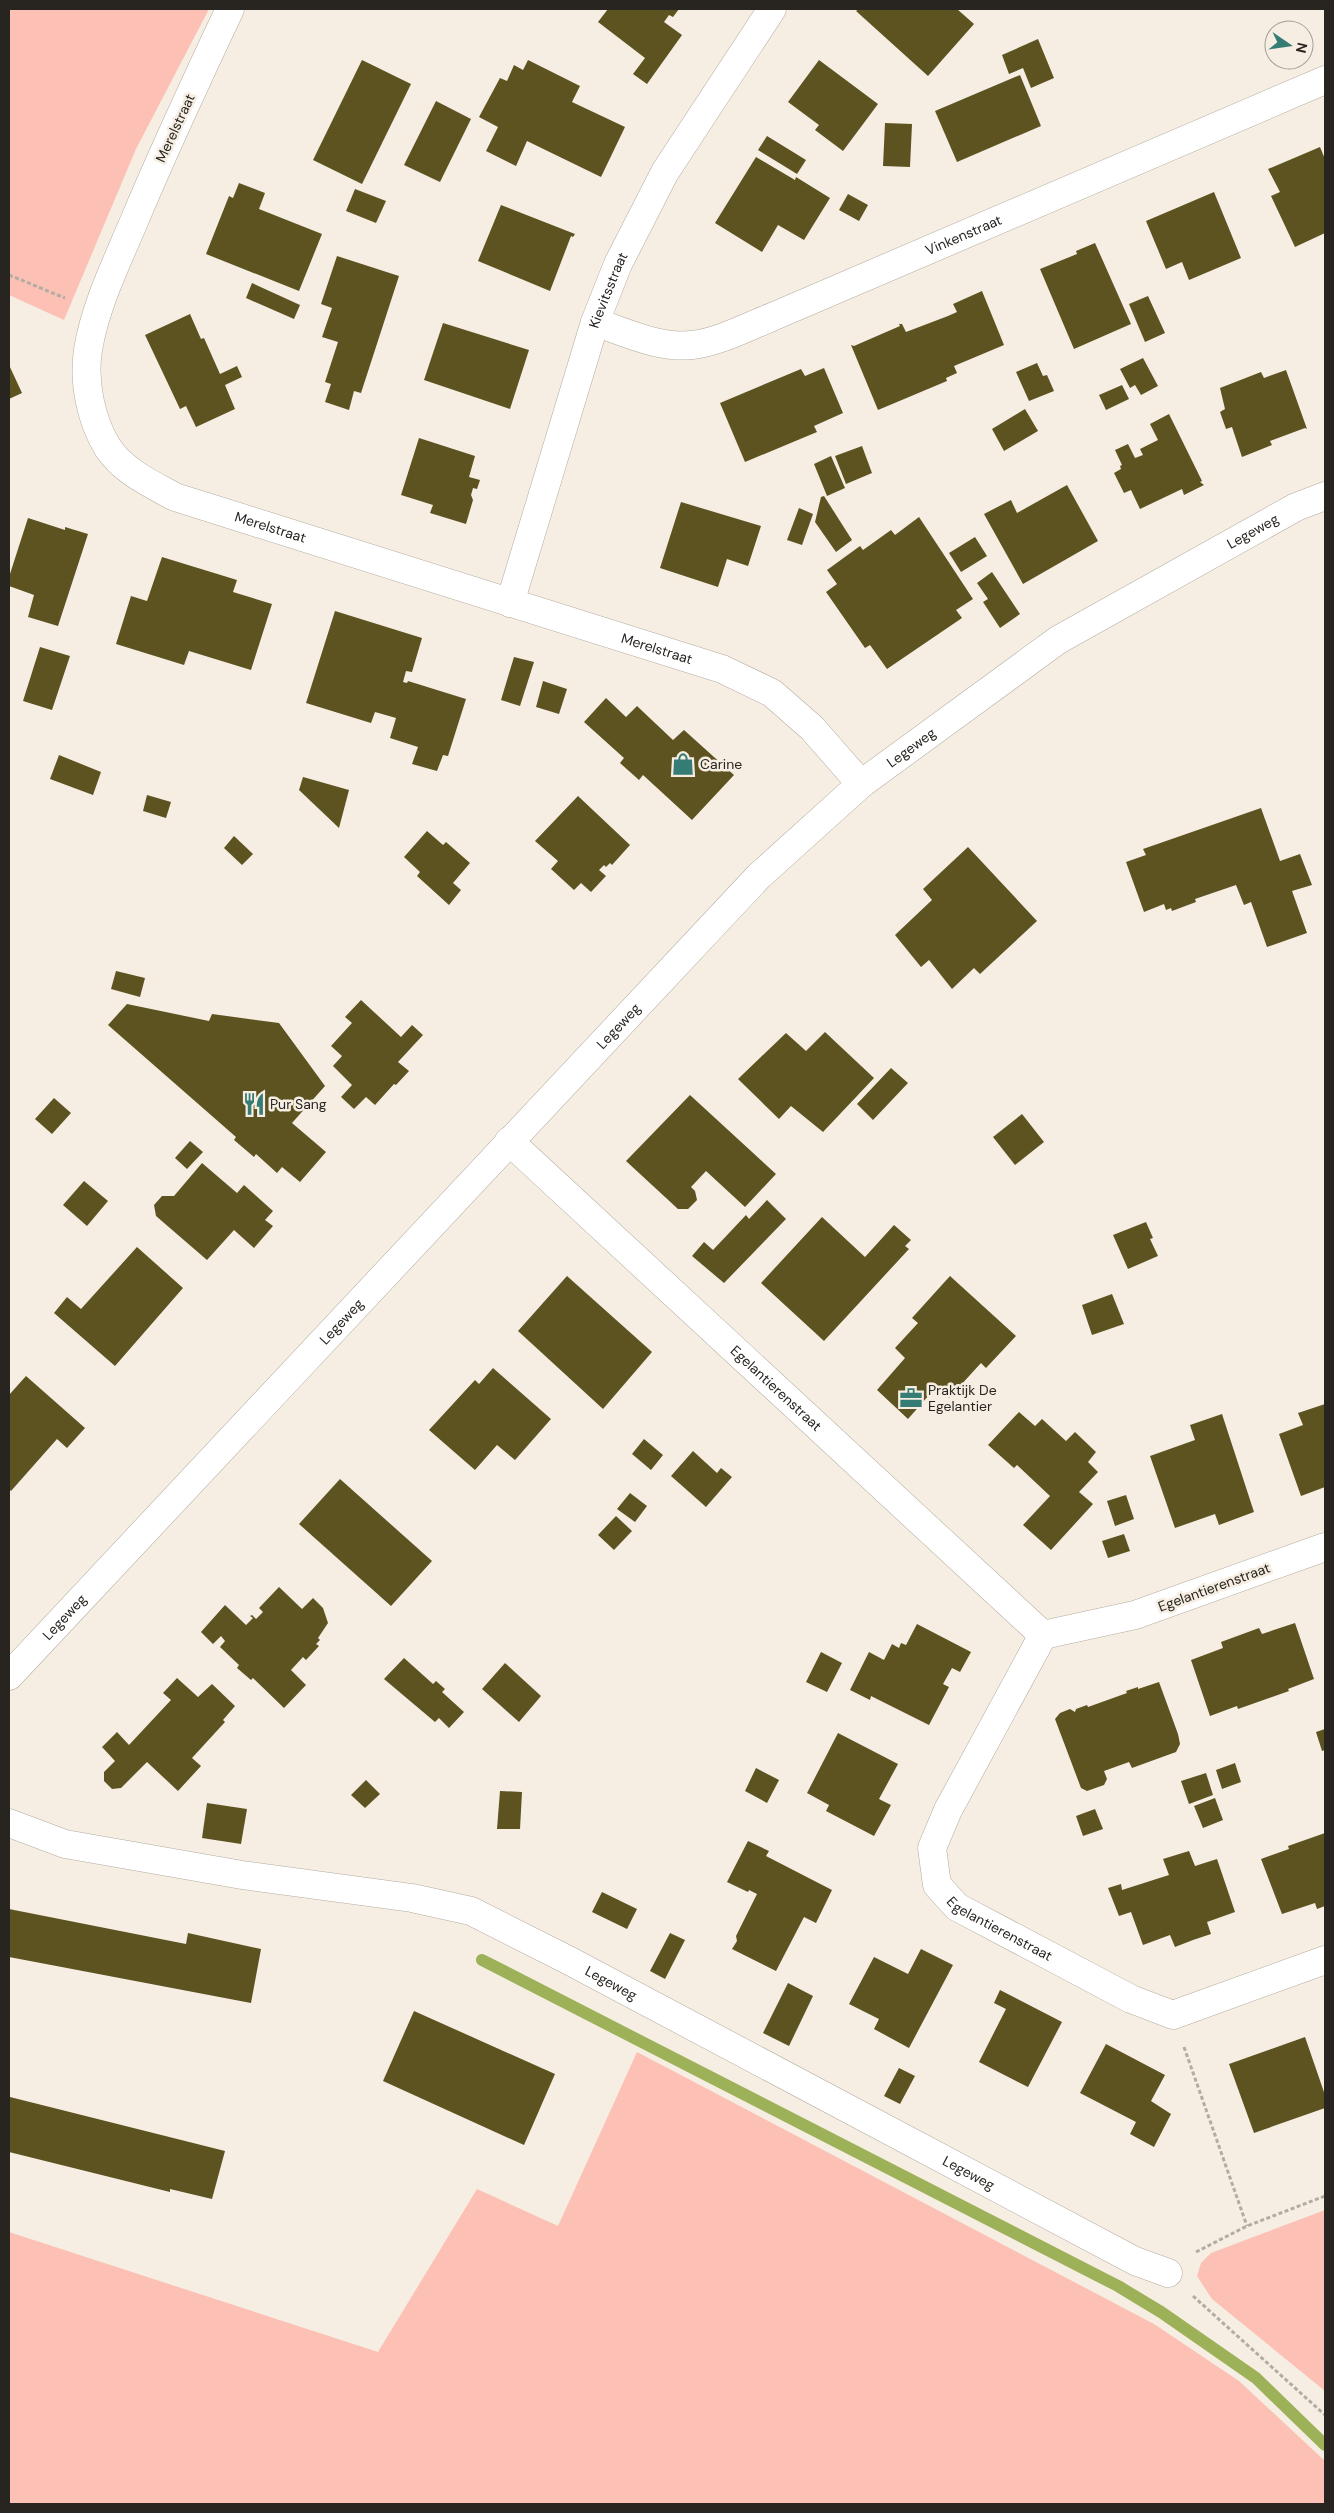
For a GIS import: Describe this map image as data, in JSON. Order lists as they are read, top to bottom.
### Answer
{
  "streets": {
    "street": [
      "Merelstraat",
      "Vinkenstraat",
      "Kievitsstraat",
      "Legeweg",
      "Egelantierenstraat"
    ]
  },
  "crossings": [
    ["Merelstraat", "Kievitsstraat"],
    ["Merelstraat", "Legeweg"],
    ["Vinkenstraat", "Kievitsstraat"],
    ["Legeweg", "Egelantierenstraat"]
  ],
  "places": {
    "shop": ["Carine"],
    "restaurant": ["Pur Sang"],
    "office": ["Praktijk De Egelantier"]
  },
  "north": "right"
}
